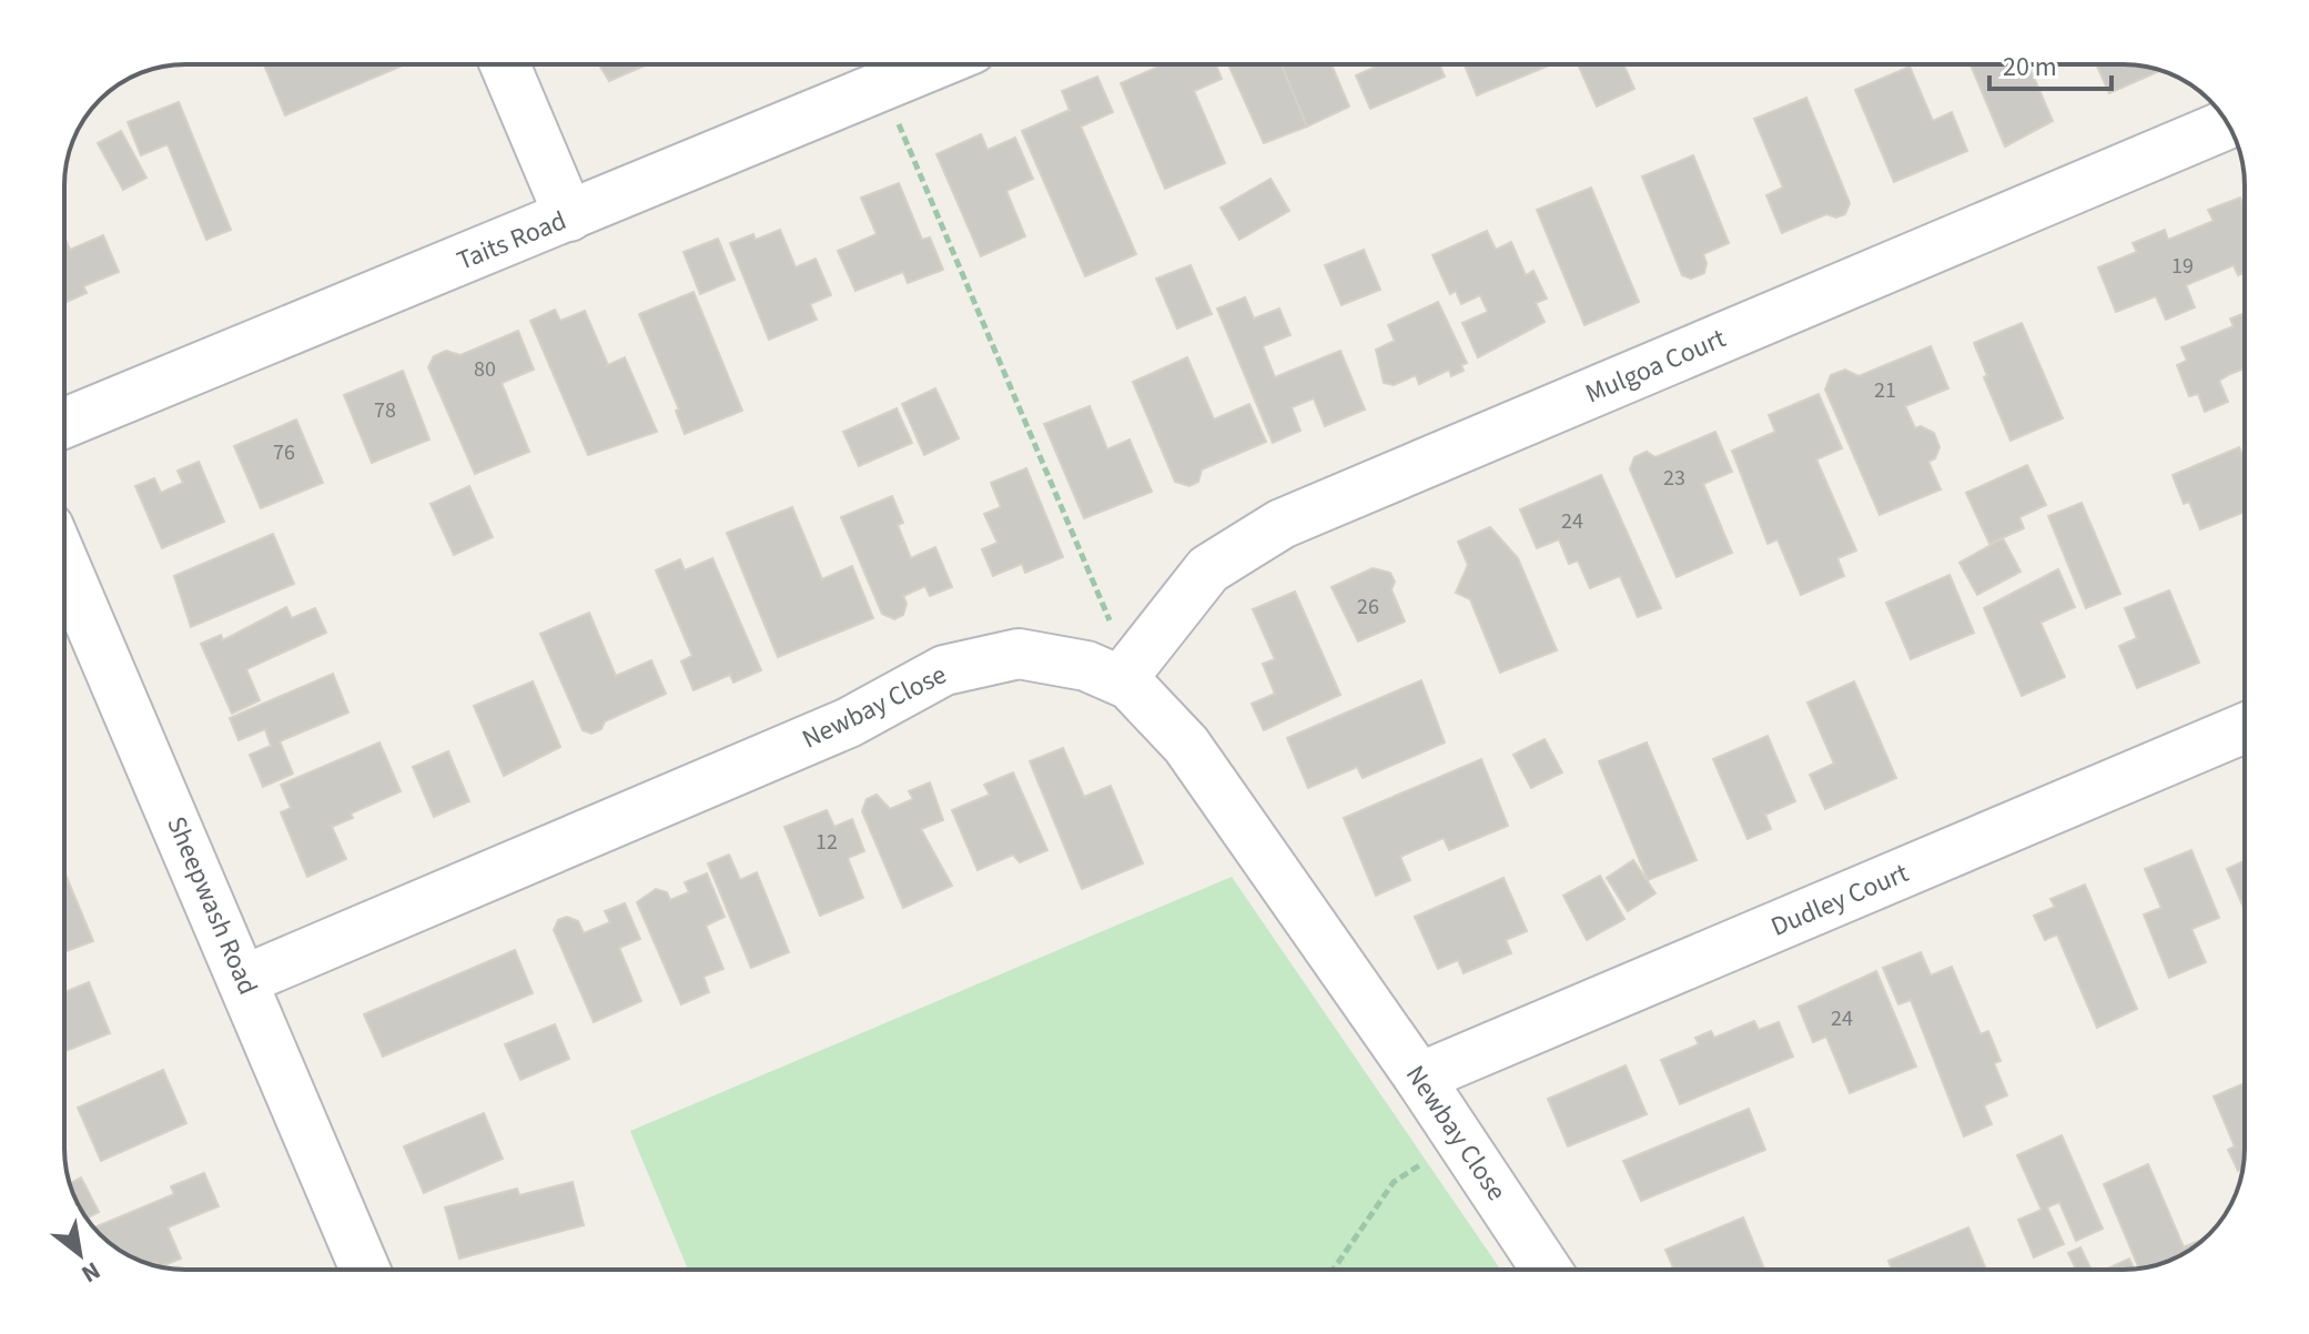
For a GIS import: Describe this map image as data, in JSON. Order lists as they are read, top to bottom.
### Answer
{
  "streets": {
    "street": [
      "Taits Road",
      "Mulgoa Court",
      "Newbay Close",
      "Dudley Court",
      "Sheepwash Road"
    ]
  },
  "crossings": [
    ["Mulgoa Court", "Newbay Close"],
    ["Newbay Close", "Dudley Court"],
    ["Newbay Close", "Sheepwash Road"]
  ],
  "house_numbers": [
    "19",
    "80",
    "21",
    "78",
    "76",
    "23",
    "24",
    "26",
    "12",
    "24"
  ],
  "scale_bar": "20 m",
  "north": "bottom right"
}
